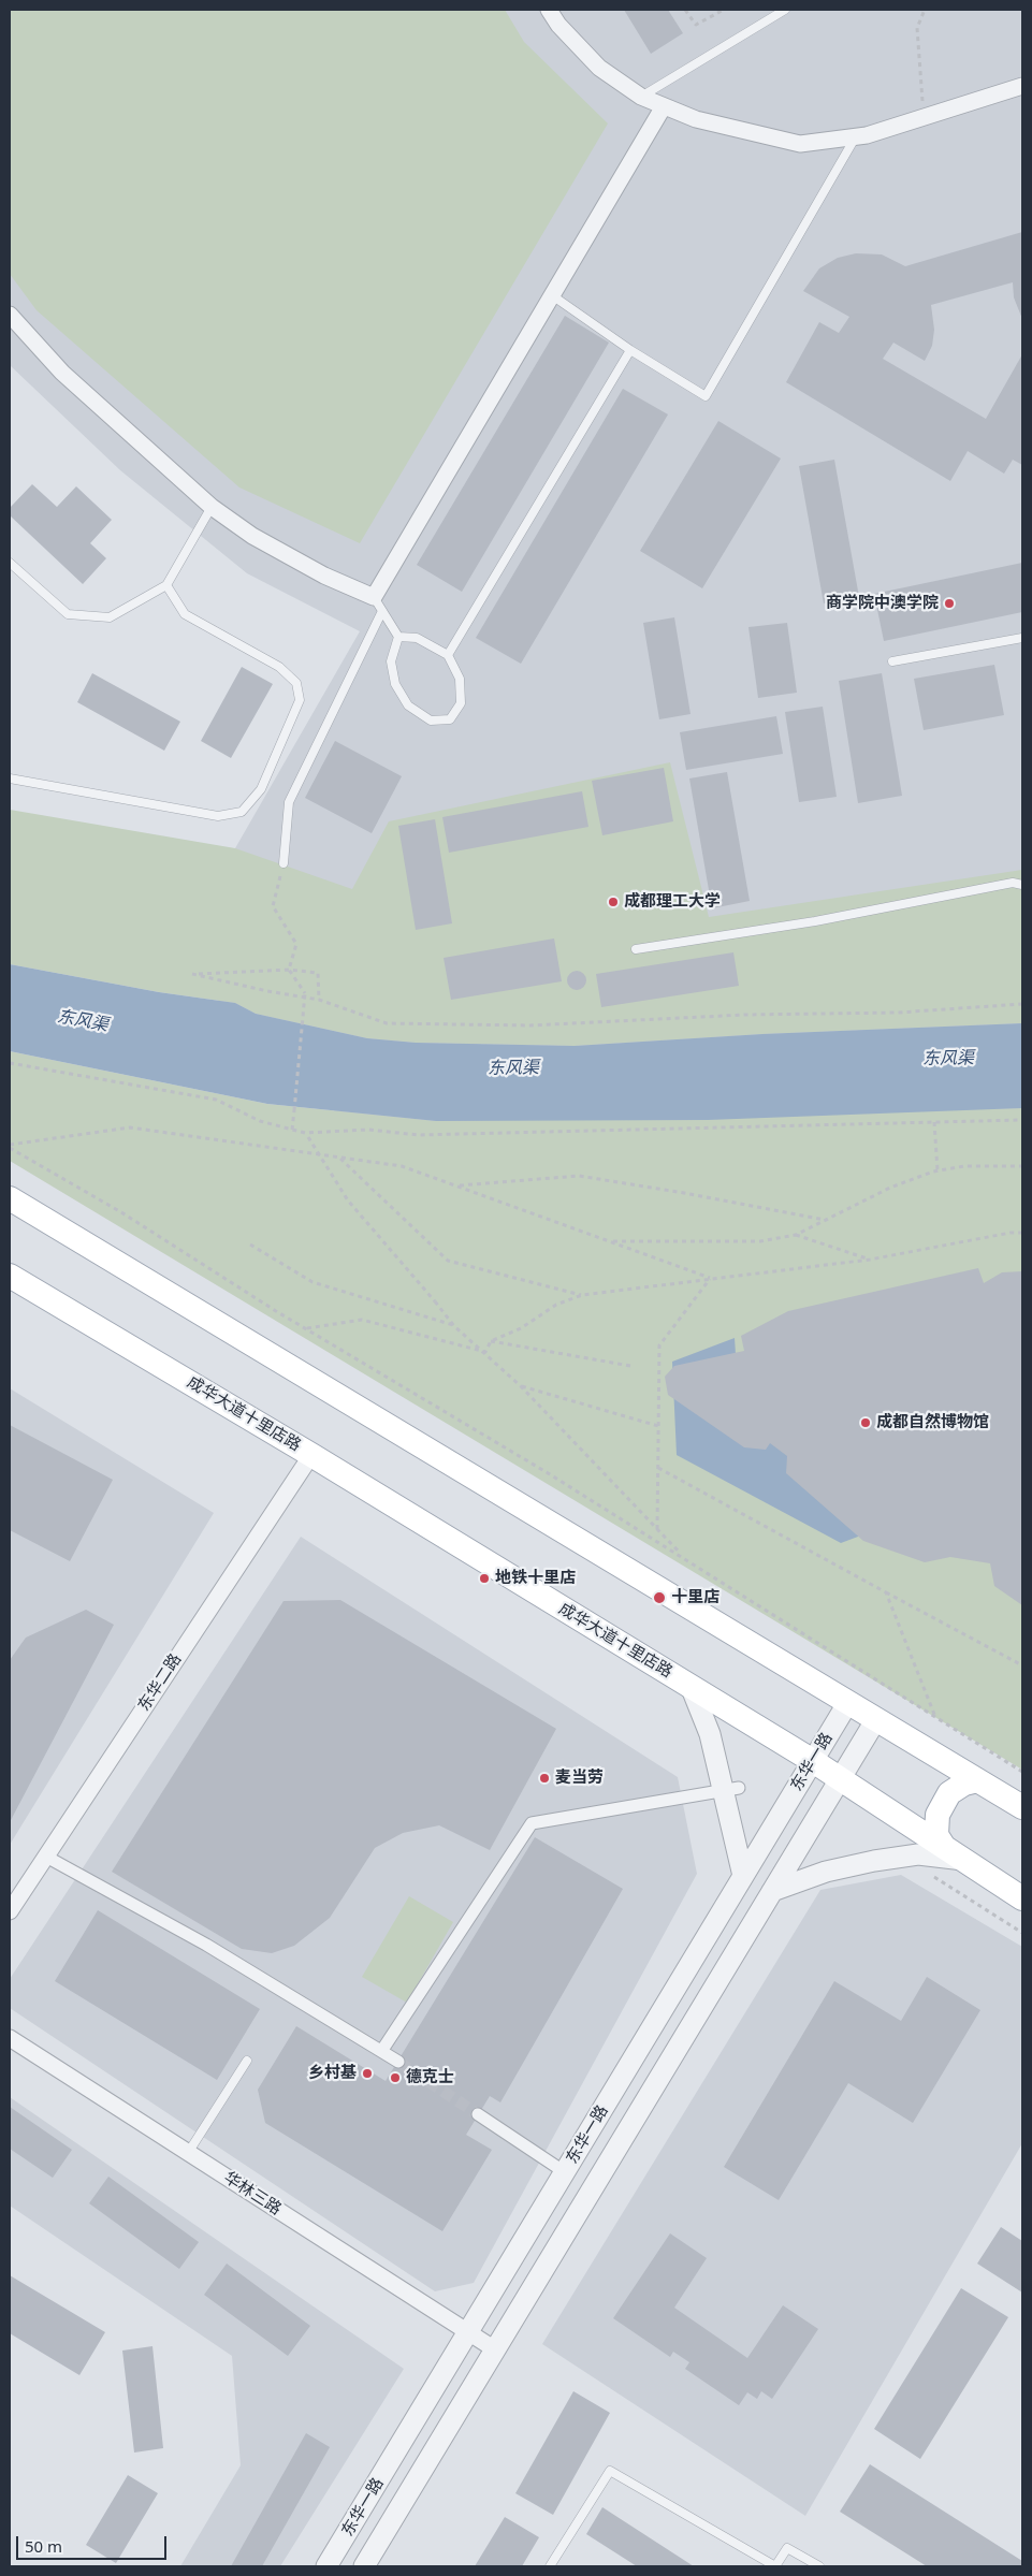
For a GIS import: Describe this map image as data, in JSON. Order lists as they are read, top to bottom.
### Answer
{
  "streets": {
    "main road": ["成华大道十里店路"],
    "street": ["东华二路", "东华一路", "华林三路"]
  },
  "crossings": [
    ["成华大道十里店路", "东华二路"],
    ["成华大道十里店路", "东华一路"],
    ["东华一路", "华林三路"]
  ],
  "water": ["东风渠"],
  "places": [
    "商学院中澳学院",
    "成都理工大学",
    "成都自然博物馆",
    "地铁十里店",
    "十里店",
    "麦当劳",
    "乡村基",
    "德克士"
  ],
  "scale_bar": "50 m"
}
